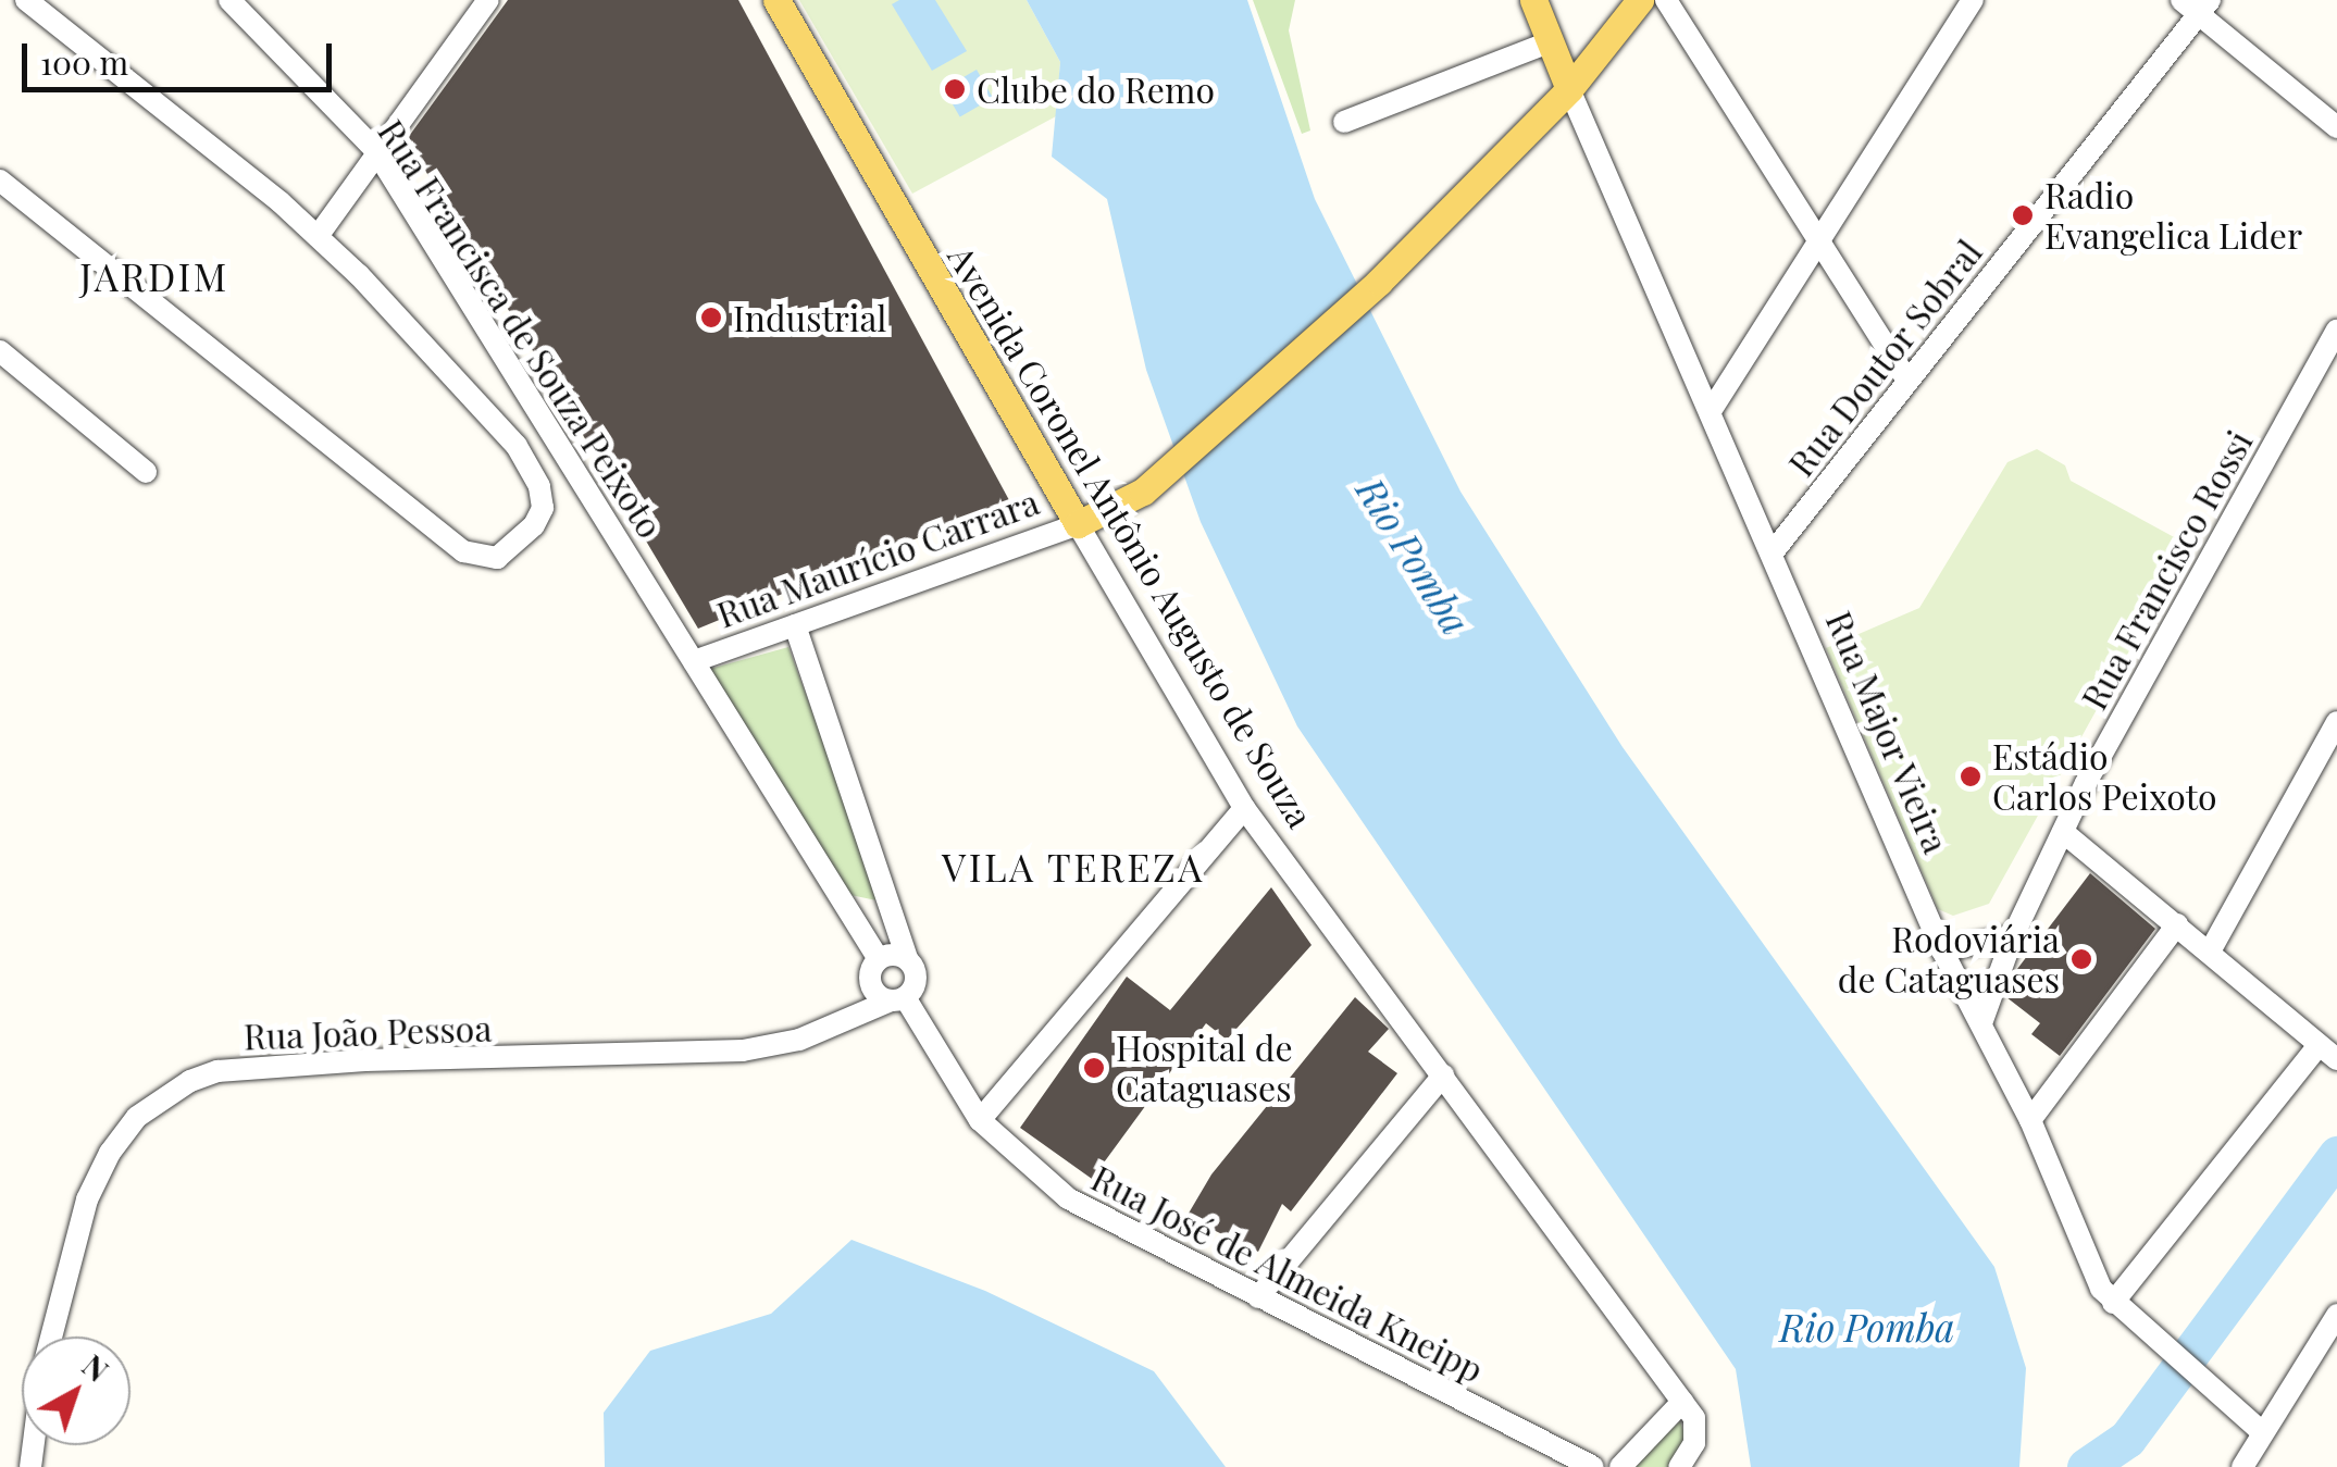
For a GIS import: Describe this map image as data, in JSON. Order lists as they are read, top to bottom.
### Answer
{
  "streets": {
    "main road": ["Avenida Coronel Antônio Augusto de Souza", "Rua Maurício Carrara", "Rua Major Vieira"],
    "street": [
      "Rua Francisca de Souza Peixoto",
      "Rua Doutor Sobral",
      "Rua Francisco Rossi",
      "Rua João Pessoa",
      "Rua José de Almeida Kneipp"
    ]
  },
  "crossings": [
    ["Rua Francisca de Souza Peixoto", "Rua Maurício Carrara"],
    ["Rua Francisca de Souza Peixoto", "Rua José de Almeida Kneipp"],
    ["Rua Doutor Sobral", "Rua Major Vieira"],
    ["Avenida Coronel Antônio Augusto de Souza", "Rua Maurício Carrara"],
    ["Rua Maurício Carrara", "Rua Major Vieira"],
    ["Rua Francisco Rossi", "Rua Major Vieira"],
    ["Rua João Pessoa", "Rua José de Almeida Kneipp"]
  ],
  "districts": ["JARDIM", "VILA TEREZA"],
  "water": ["Rio Pomba"],
  "places": [
    "Clube do Remo",
    "Radio Evangelica Lider",
    "Industrial",
    "Estádio Carlos Peixoto",
    "Rodoviária de Cataguases",
    "Hospital de Cataguases"
  ],
  "scale_bar": "100 m",
  "north": "top right"
}
